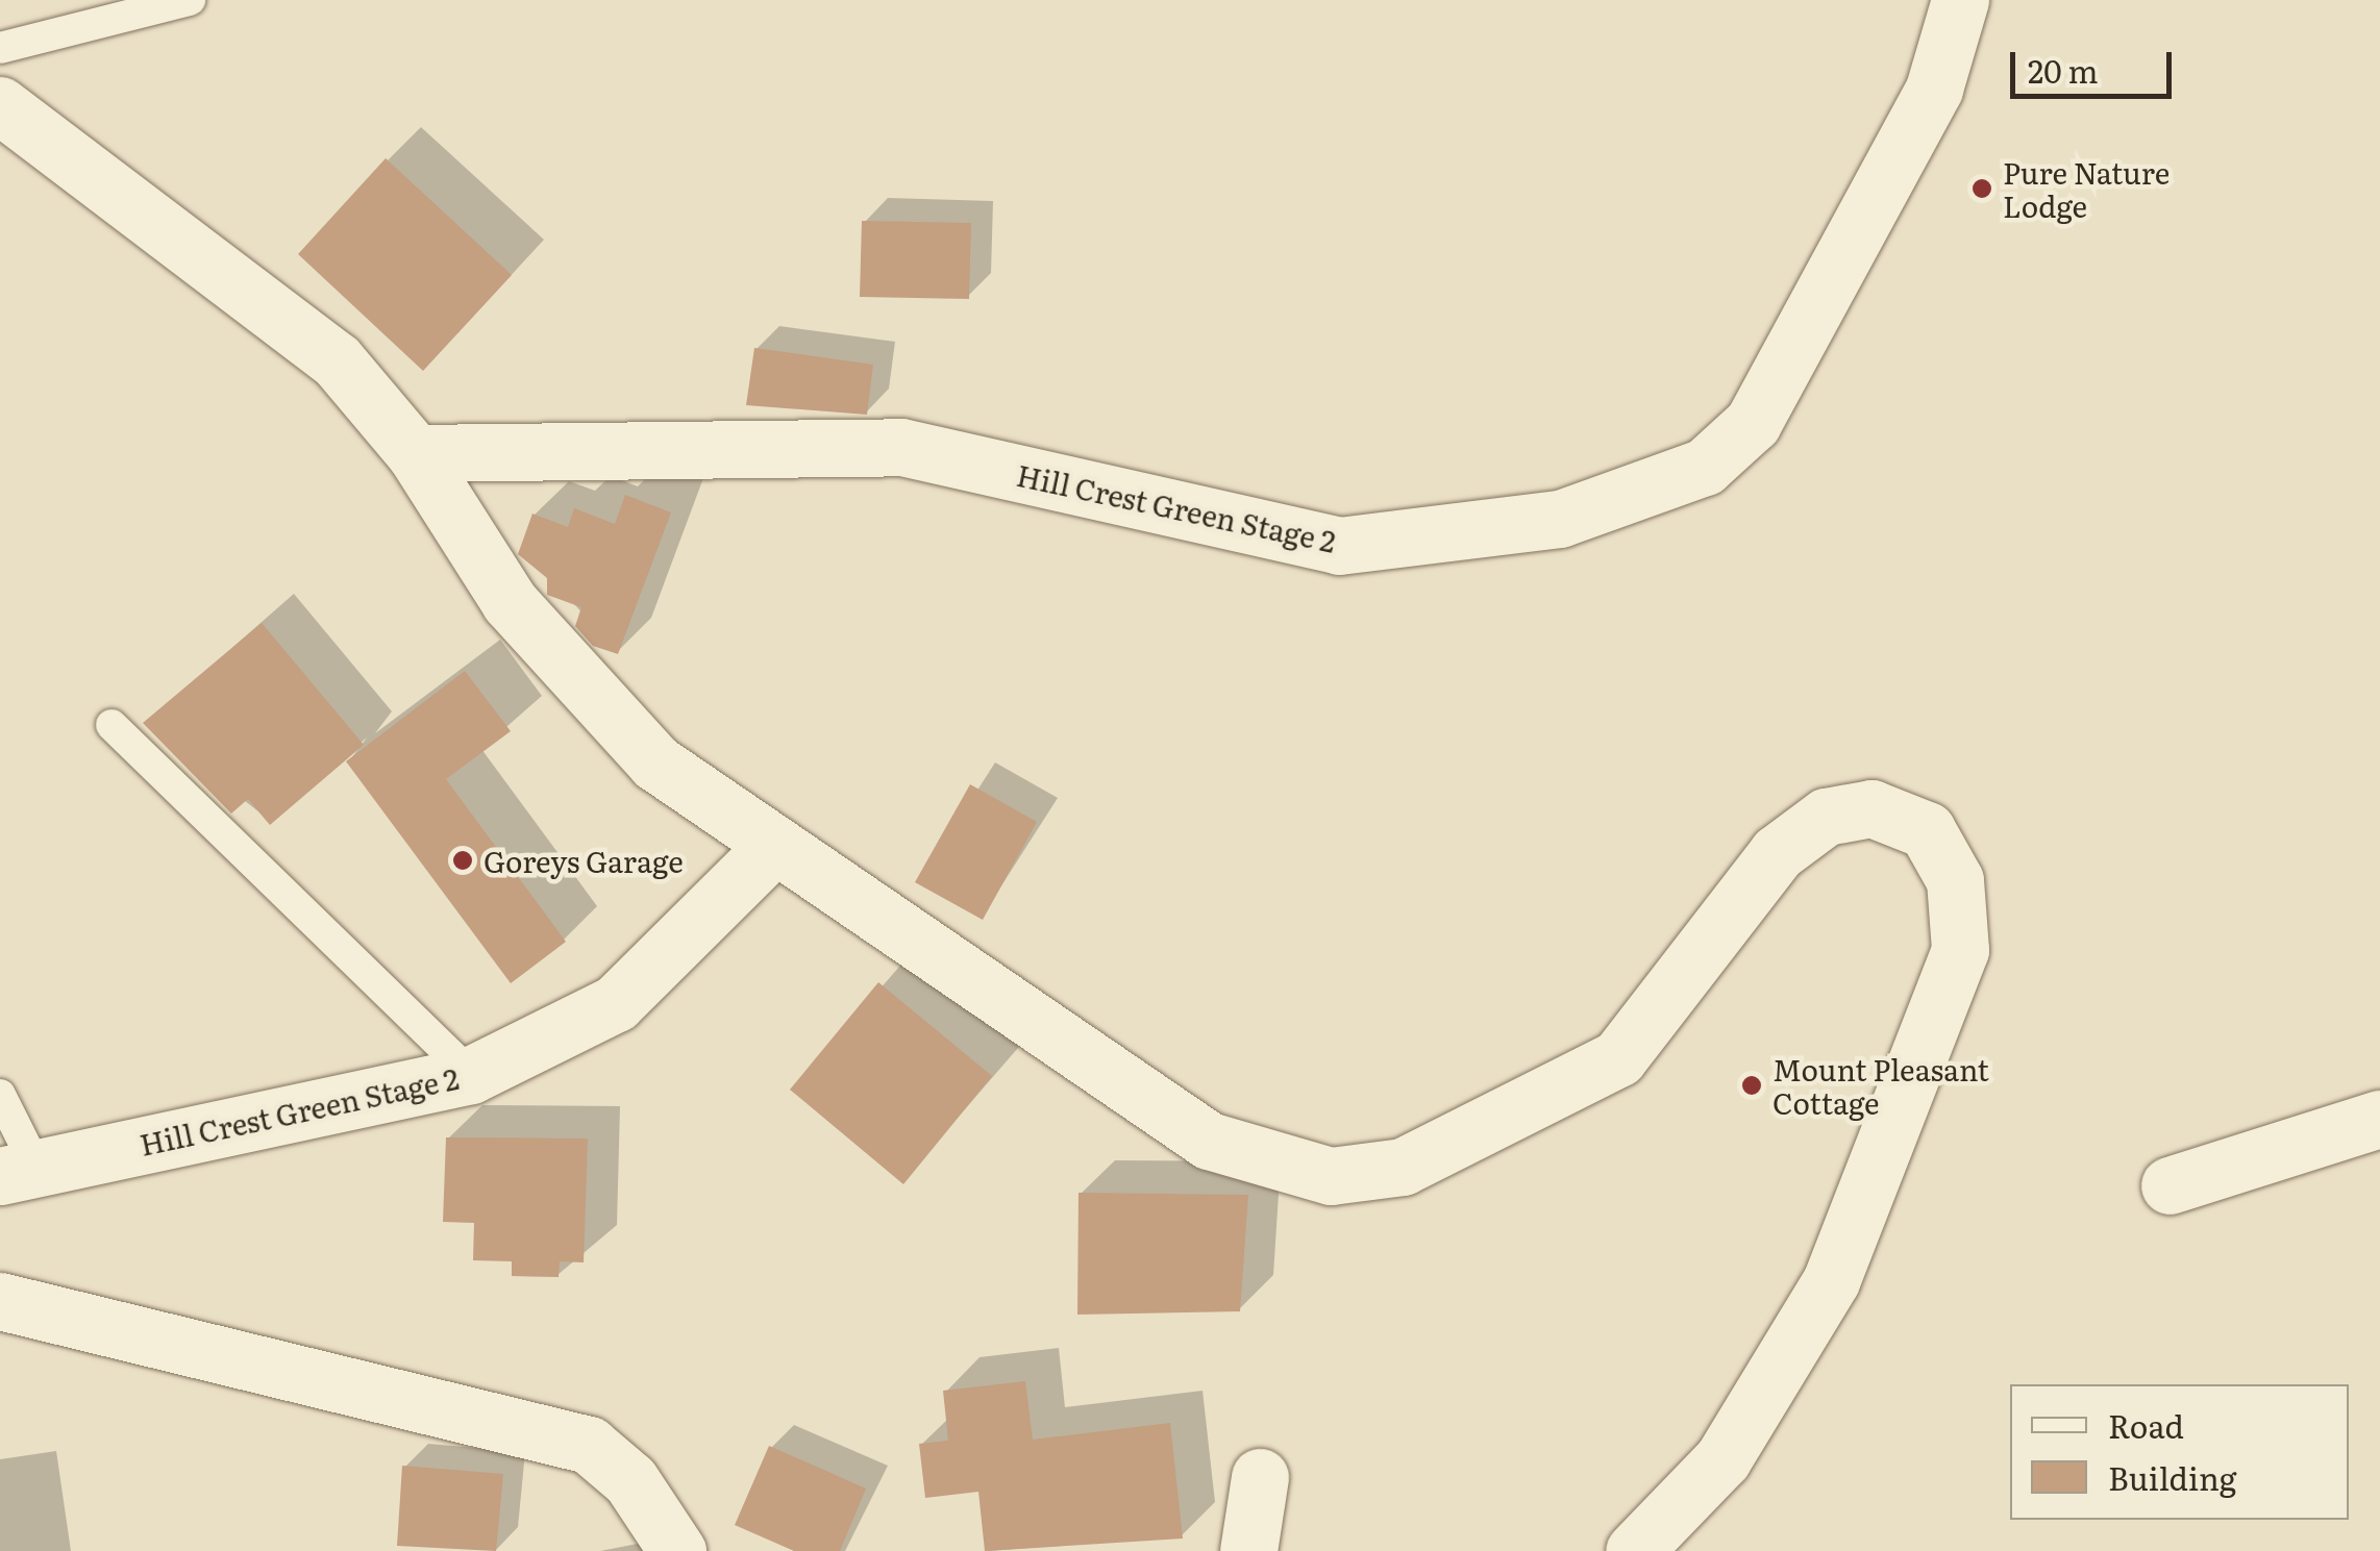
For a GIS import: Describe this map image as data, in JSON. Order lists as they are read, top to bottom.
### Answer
{
  "streets": {
    "street": ["Hill Crest Green Stage 2"]
  },
  "places": ["Pure Nature Lodge", "Goreys Garage", "Mount Pleasant Cottage"],
  "legend": ["Road", "Building"],
  "scale_bar": "20 m"
}
